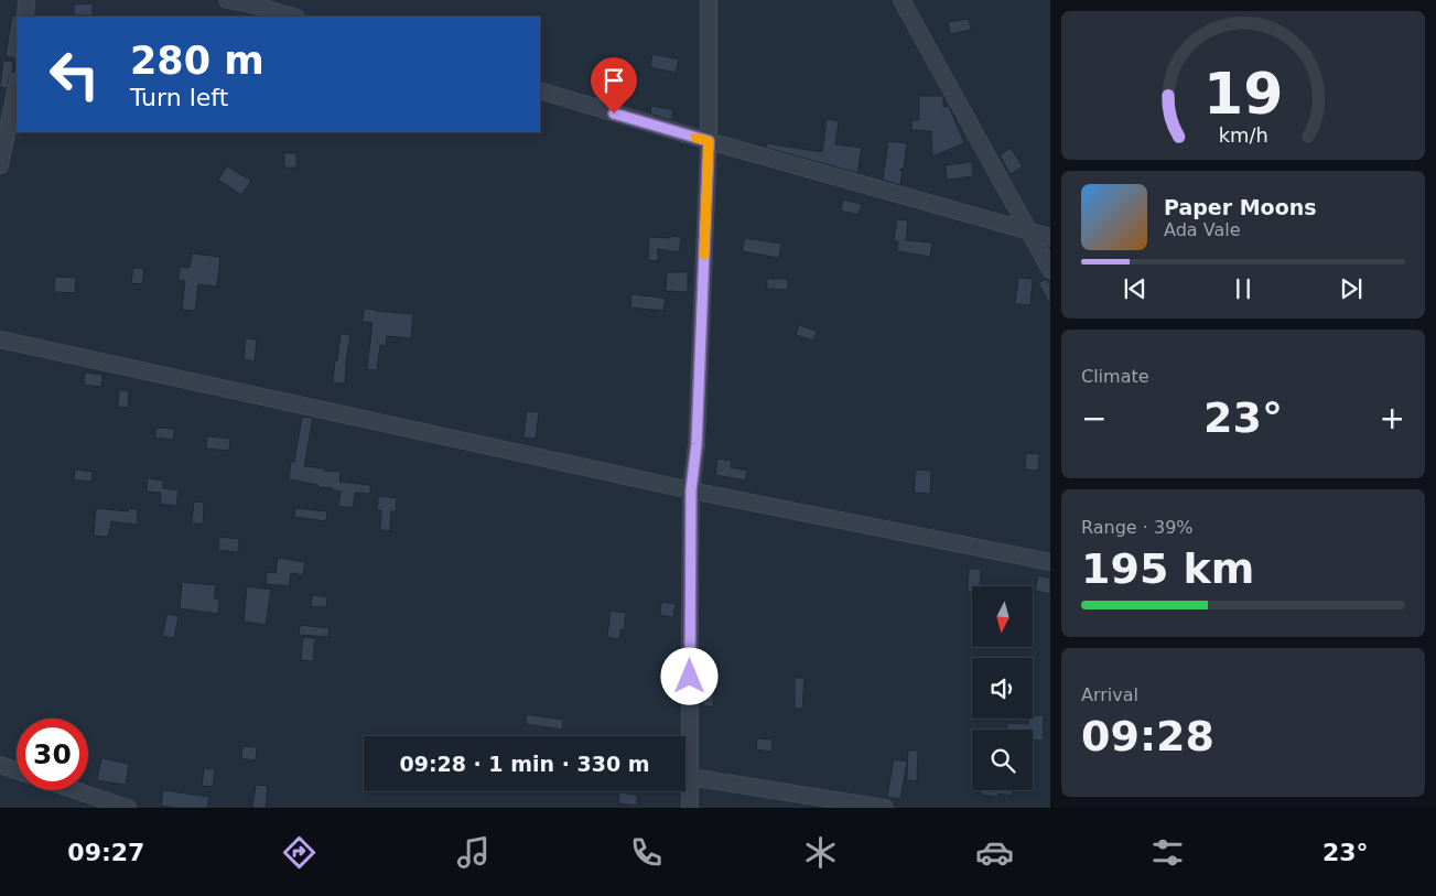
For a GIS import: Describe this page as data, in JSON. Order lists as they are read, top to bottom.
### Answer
{
  "north": "bottom",
  "page": {
    "turn": ["280 m", "Turn left"],
    "song": ["Paper Moons", "Ada Vale"],
    "tile": [
      "Climate",
      ["Range · 39%", "195 km"],
      ["Arrival", "09:28"]
    ],
    "heat": ["−", "23°", "+"],
    "limit": "30",
    "trip": "09:28 · 1 min · 330 m",
    "tabs": ["09:27", "23°"],
    "gauge": ["19", "km/h"]
  }
}
